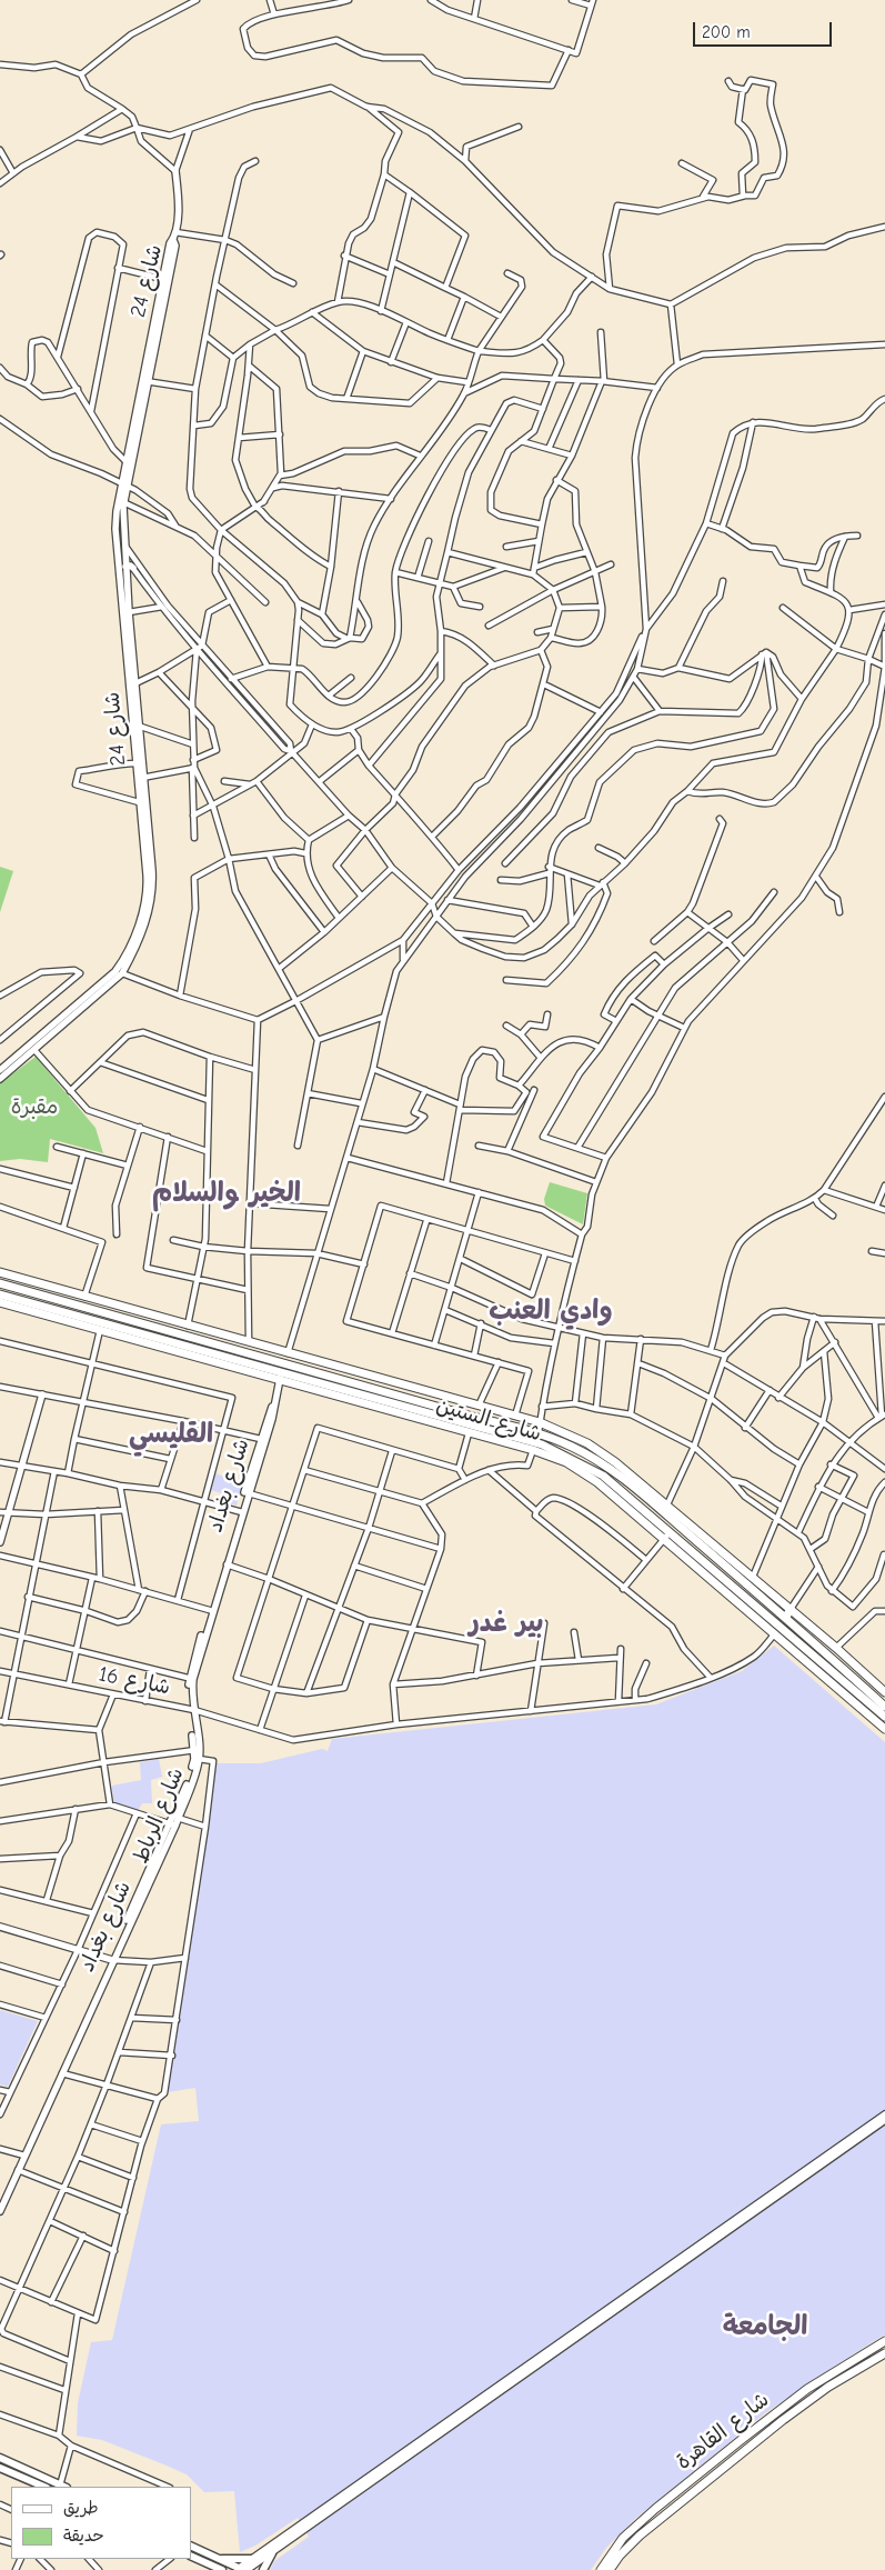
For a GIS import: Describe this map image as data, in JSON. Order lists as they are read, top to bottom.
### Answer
{
  "streets": {
    "main road": ["شارع الستين", "شارع القاهرة"],
    "street": [
      "شارع 24",
      "شارع بغداد",
      "شارع 16",
      "شارع الرباط"
    ]
  },
  "crossings": [
    ["شارع الستين", "شارع 16"],
    ["شارع بغداد", "شارع 16"],
    ["شارع بغداد", "شارع الرباط"]
  ],
  "districts": [
    "الخير والسلام",
    "وادي العنب",
    "القليسي",
    "بير غدر",
    "الجامعة"
  ],
  "parks": ["مقبرة"],
  "legend": ["طريق", "حديقة"],
  "scale_bar": "200 m"
}
